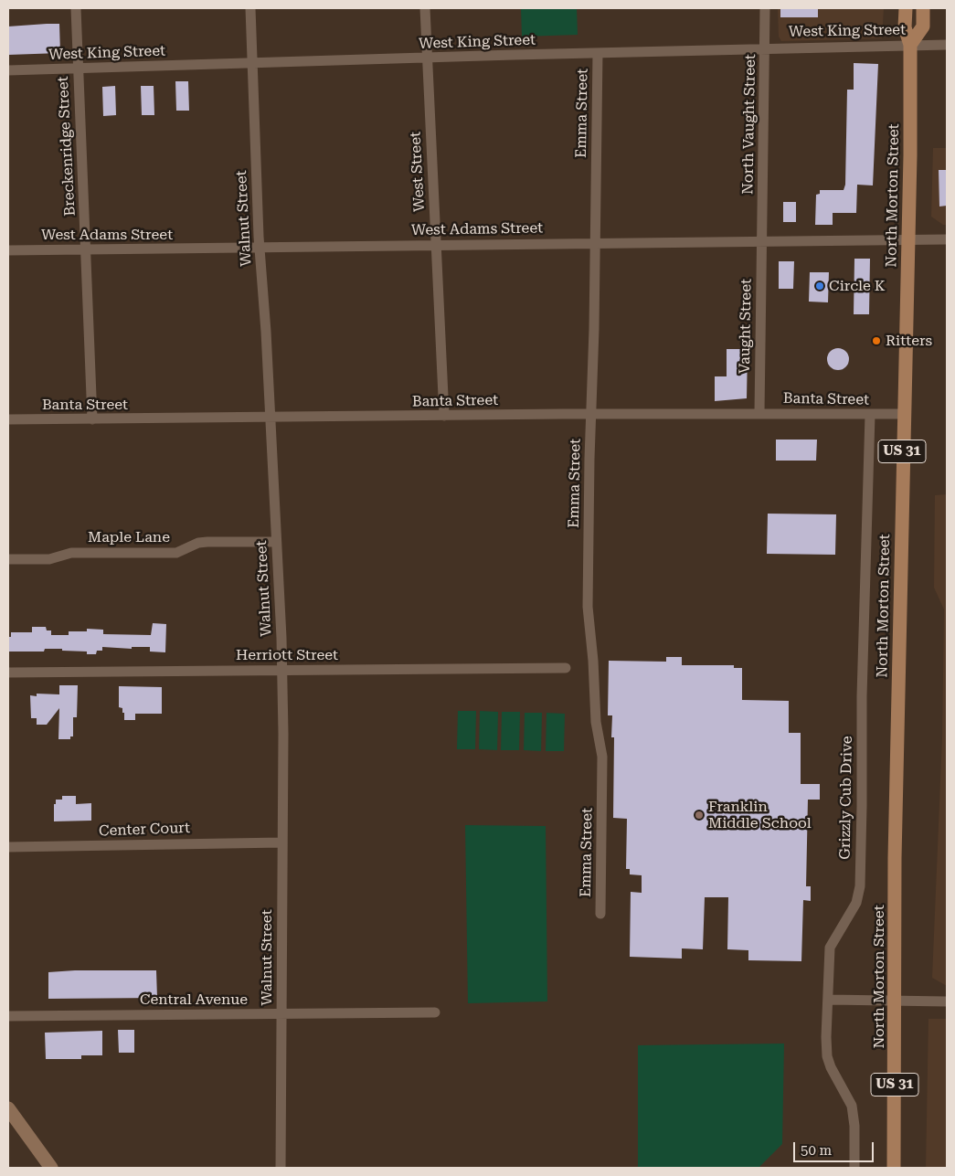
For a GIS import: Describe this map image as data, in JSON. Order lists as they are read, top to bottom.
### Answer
{
  "streets": {
    "main road": ["North Morton Street", "US 31"],
    "street": [
      "West King Street",
      "Emma Street",
      "North Vaught Street",
      "Breckenridge Street",
      "West Street",
      "Walnut Street",
      "West Adams Street",
      "Vaught Street",
      "Banta Street",
      "Maple Lane",
      "Herriott Street",
      "Grizzly Cub Drive",
      "Center Court",
      "Central Avenue"
    ]
  },
  "crossings": [
    ["West King Street", "Emma Street"],
    ["West King Street", "North Vaught Street"],
    ["West King Street", "Breckenridge Street"],
    ["West King Street", "West Street"],
    ["West King Street", "North Morton Street"],
    ["West King Street", "Walnut Street"],
    ["Emma Street", "West Adams Street"],
    ["Emma Street", "Banta Street"],
    ["North Vaught Street", "West Adams Street"],
    ["North Vaught Street", "Vaught Street"],
    ["Breckenridge Street", "West Adams Street"],
    ["Breckenridge Street", "Banta Street"],
    ["West Street", "West Adams Street"],
    ["West Street", "Banta Street"],
    ["North Morton Street", "West Adams Street"],
    ["North Morton Street", "Banta Street"],
    ["Walnut Street", "West Adams Street"],
    ["Walnut Street", "Banta Street"],
    ["Walnut Street", "Maple Lane"],
    ["Walnut Street", "Herriott Street"],
    ["Walnut Street", "Center Court"],
    ["Walnut Street", "Central Avenue"],
    ["West Adams Street", "Vaught Street"],
    ["Vaught Street", "Banta Street"],
    ["Banta Street", "Grizzly Cub Drive"]
  ],
  "places": ["Circle K", "Ritters", "Franklin Middle School"],
  "scale_bar": "50 m"
}
